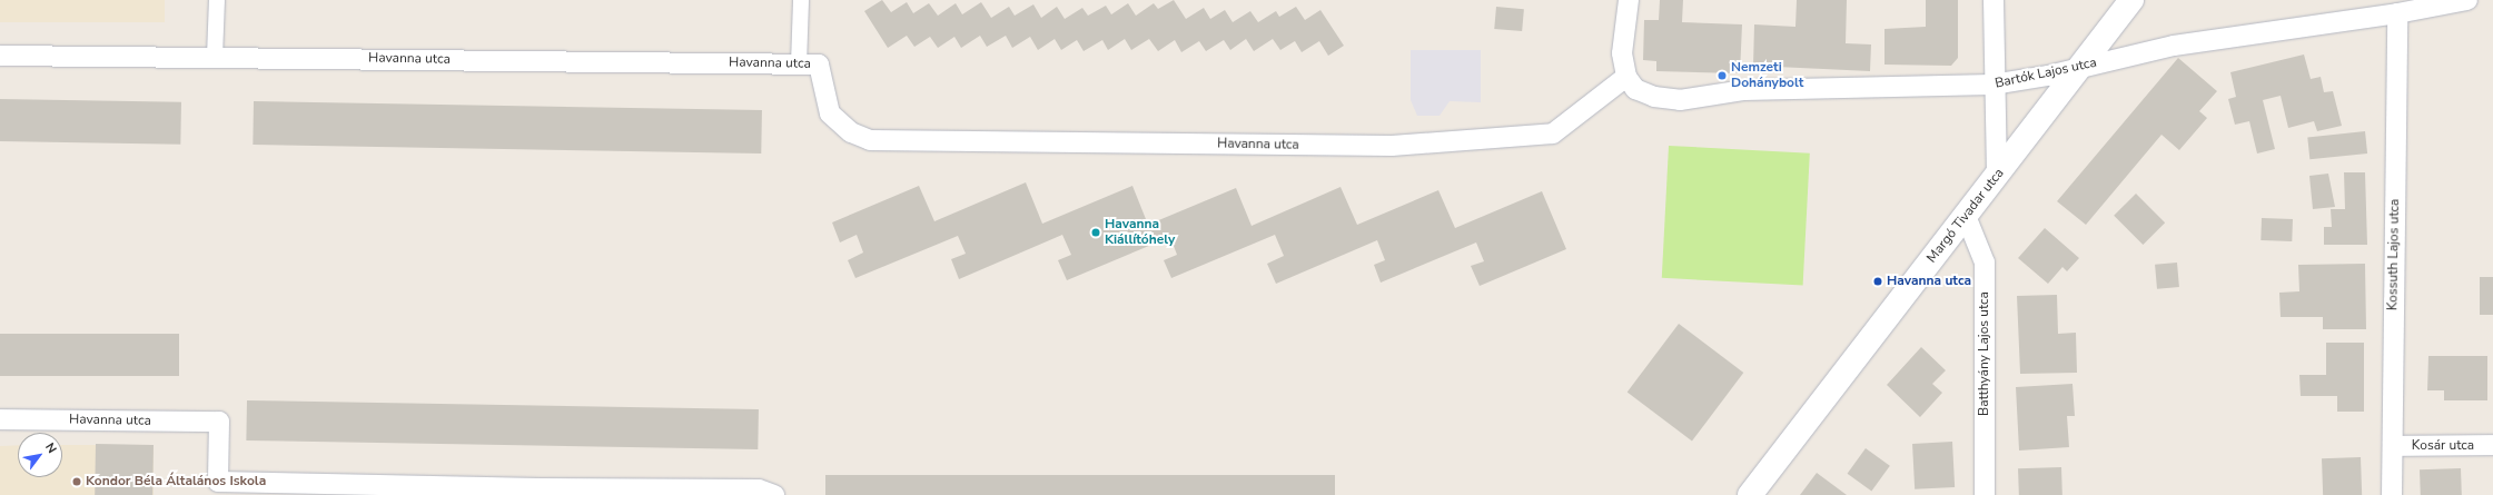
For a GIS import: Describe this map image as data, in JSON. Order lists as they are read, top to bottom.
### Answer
{
  "streets": {
    "street": [
      "Havanna utca",
      "Bartók Lajos utca",
      "Margó Tivadar utca",
      "Kossuth Lajos utca",
      "Batthyány Lajos utca",
      "Kosár utca"
    ]
  },
  "crossings": [
    ["Havanna utca", "Bartók Lajos utca"],
    ["Bartók Lajos utca", "Margó Tivadar utca"],
    ["Bartók Lajos utca", "Kossuth Lajos utca"],
    ["Margó Tivadar utca", "Batthyány Lajos utca"],
    ["Kossuth Lajos utca", "Kosár utca"]
  ],
  "places": [
    "Nemzeti Dohánybolt",
    "Havanna Kiállítóhely",
    "Havanna utca",
    "Kondor Béla Általános Iskola"
  ],
  "north": "top right"
}
